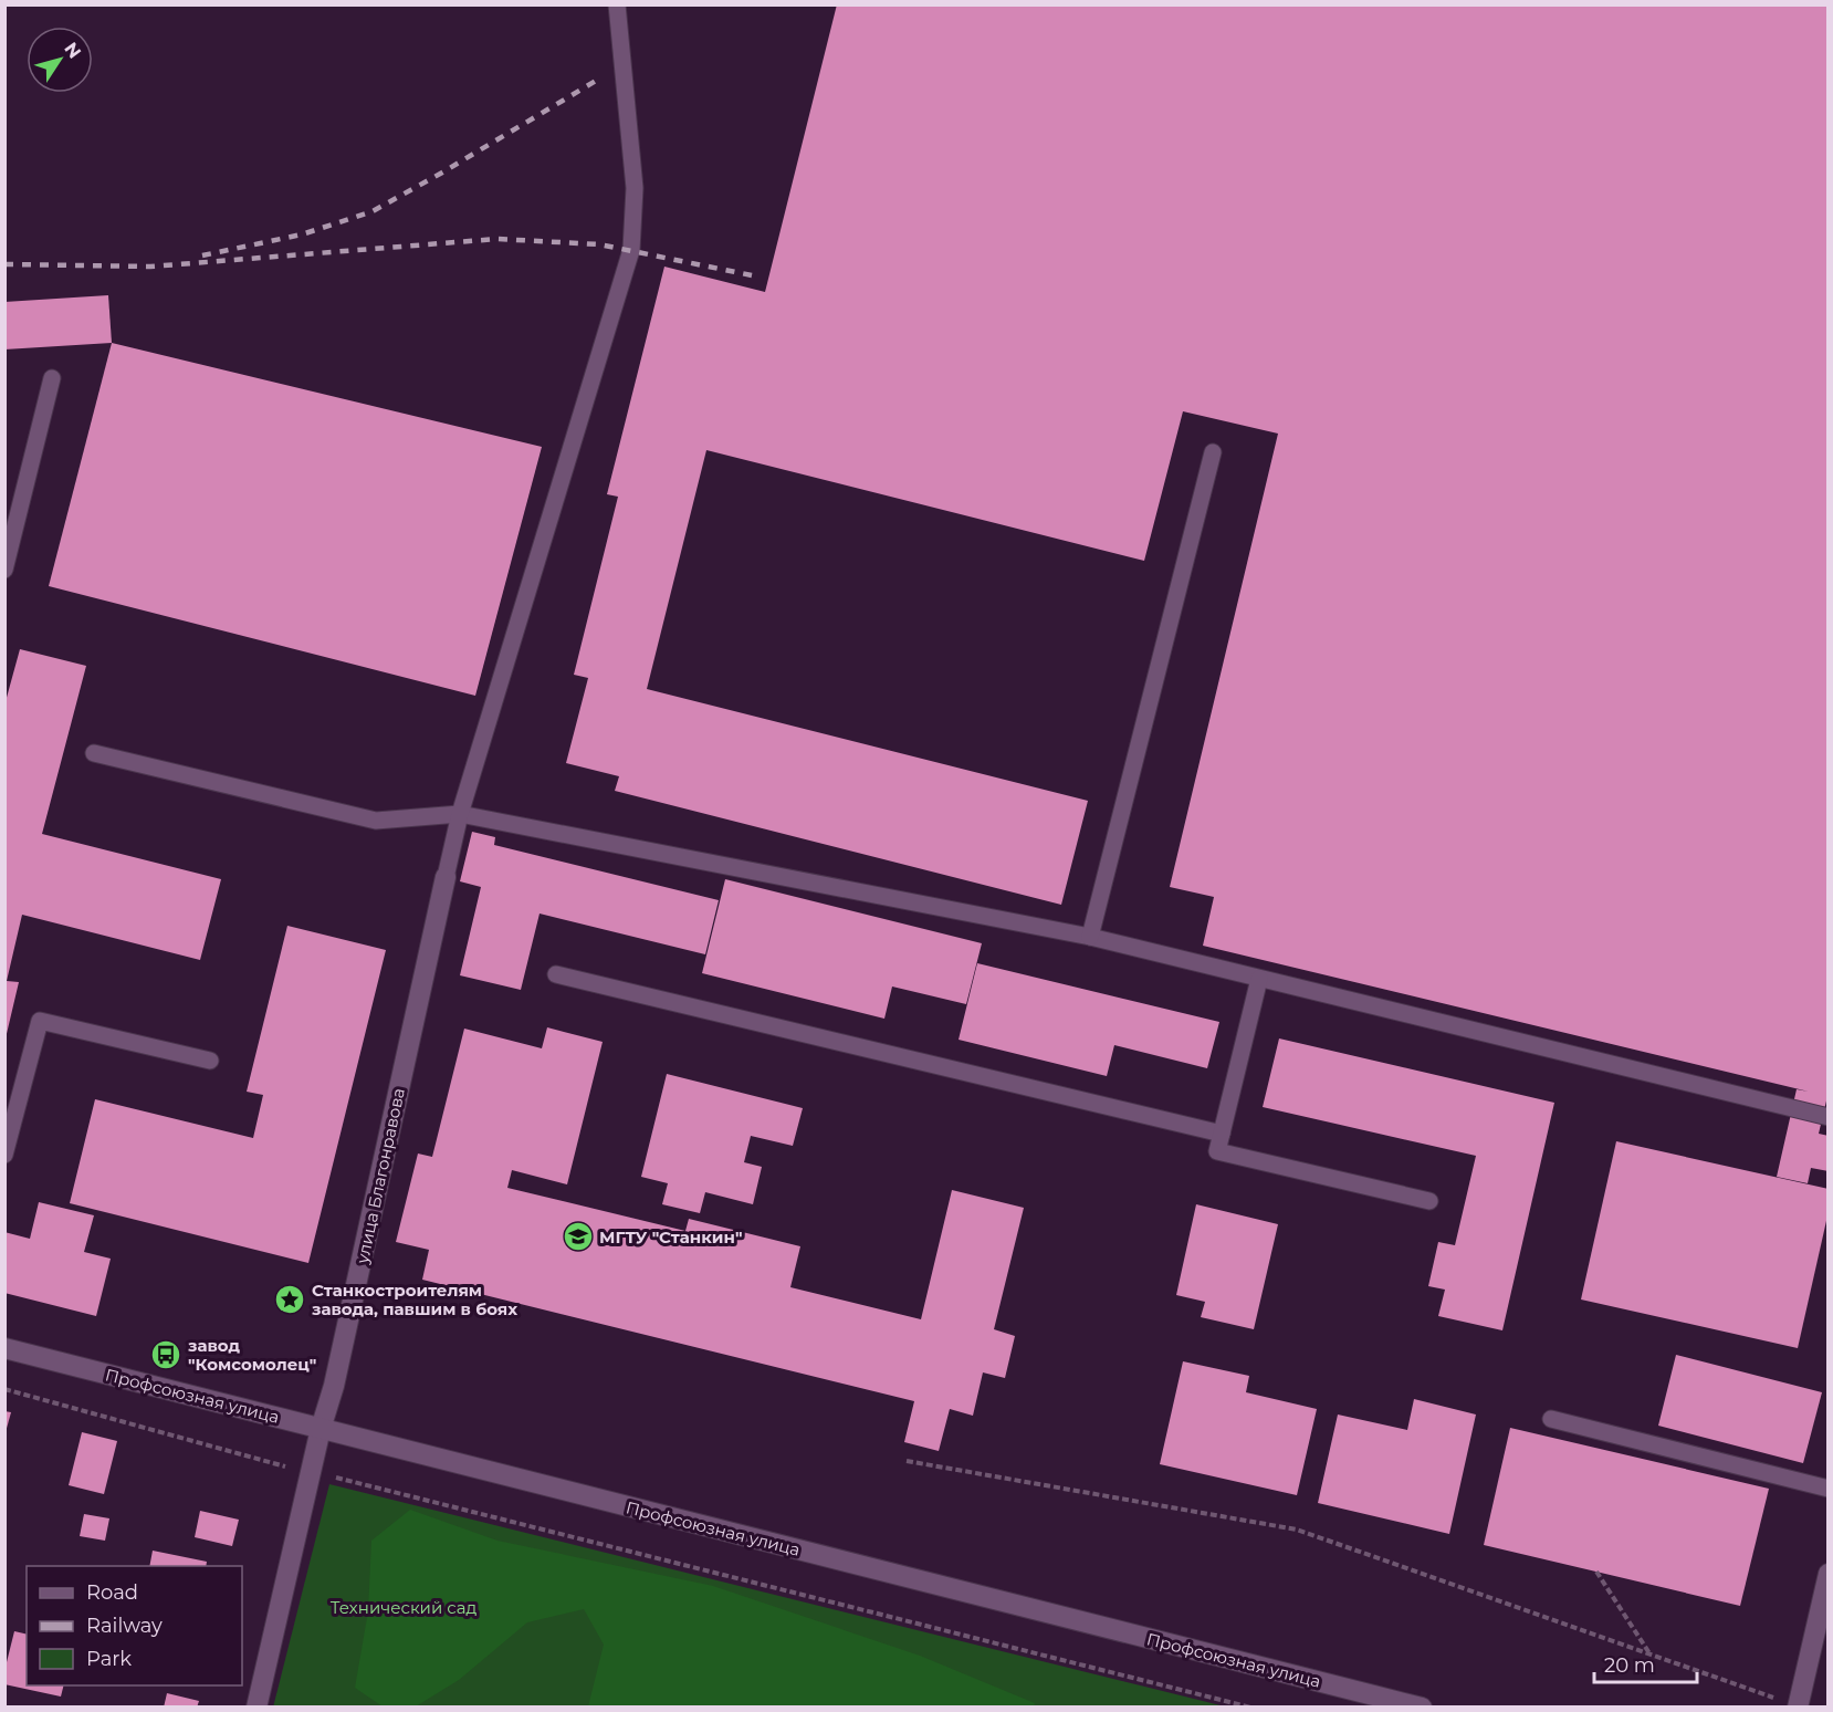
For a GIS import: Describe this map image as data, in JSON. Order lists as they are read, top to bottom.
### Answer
{
  "streets": {
    "main road": ["улица Благонравова", "Профсоюзная улица"]
  },
  "crossings": [
    ["улица Благонравова", "Профсоюзная улица"]
  ],
  "parks": ["Технический сад"],
  "places": {
    "school or university": ["МГТУ \"Станкин\""],
    "place": ["Станкостроителям завода, павшим в боях"],
    "bus stop": ["завод \"Комсомолец\""]
  },
  "legend": ["Road", "Railway", "Park"],
  "scale_bar": "20 m",
  "north": "top right"
}
